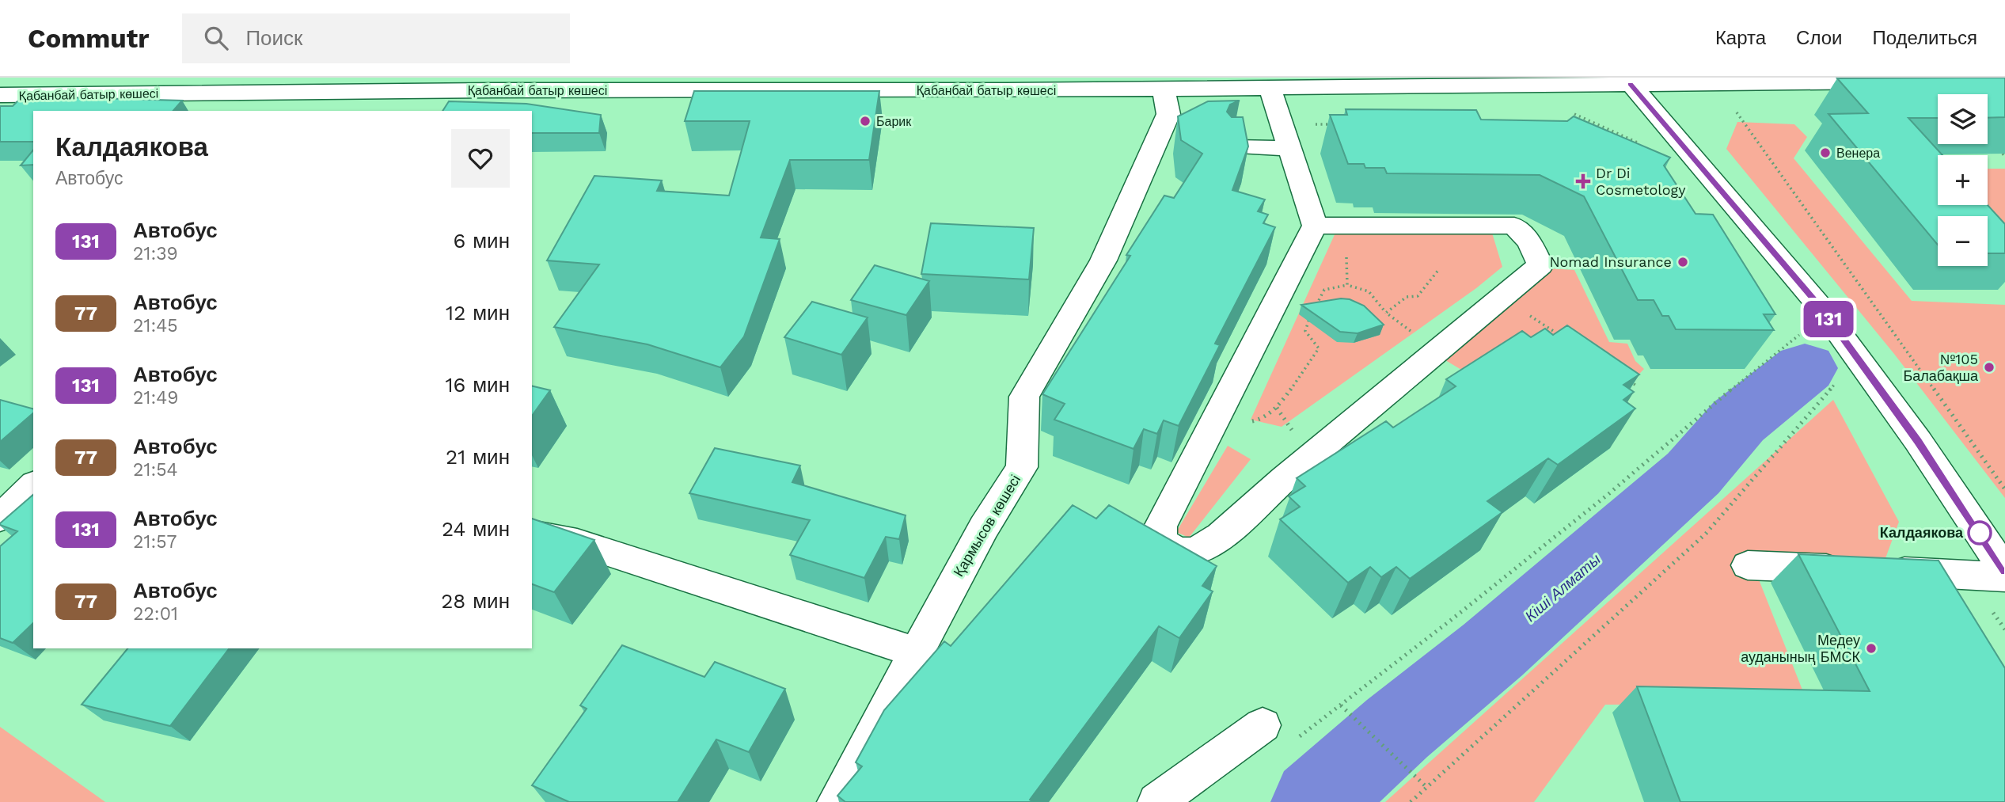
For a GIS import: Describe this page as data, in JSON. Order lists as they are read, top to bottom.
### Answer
{
  "streets": {
    "street": ["Қабанбай батыр көшесі", "Қармысов көшесі"]
  },
  "crossings": [
    ["Қабанбай батыр көшесі", "Қармысов көшесі"]
  ],
  "water": ["Кіші Алматы"],
  "places": {
    "other": [
      "Барик",
      "Венера",
      "Nomad Insurance",
      "№105 Балабақша",
      "Калдаякова",
      "Медеу ауданының БМСК"
    ],
    "health": ["Dr Di Cosmetology"]
  },
  "lines": ["bus line 131"],
  "page": {
    "header": "Commutr",
    "search": "Поиск",
    "nav": ["Карта", "Слои", "Поделиться"],
    "on_map": "131",
    "map_buttons": ["+", "−"],
    "heading": ["Калдаякова", "Автобус"],
    "list": [
      {
        "mark": "131",
        "name": "Автобус",
        "note": "21:39",
        "value": "6 мин"
      },
      {
        "mark": "77",
        "name": "Автобус",
        "note": "21:45",
        "value": "12 мин"
      },
      {
        "mark": "131",
        "name": "Автобус",
        "note": "21:49",
        "value": "16 мин"
      },
      {
        "mark": "77",
        "name": "Автобус",
        "note": "21:54",
        "value": "21 мин"
      },
      {
        "mark": "131",
        "name": "Автобус",
        "note": "21:57",
        "value": "24 мин"
      },
      {
        "mark": "77",
        "name": "Автобус",
        "note": "22:01",
        "value": "28 мин"
      }
    ]
  }
}
